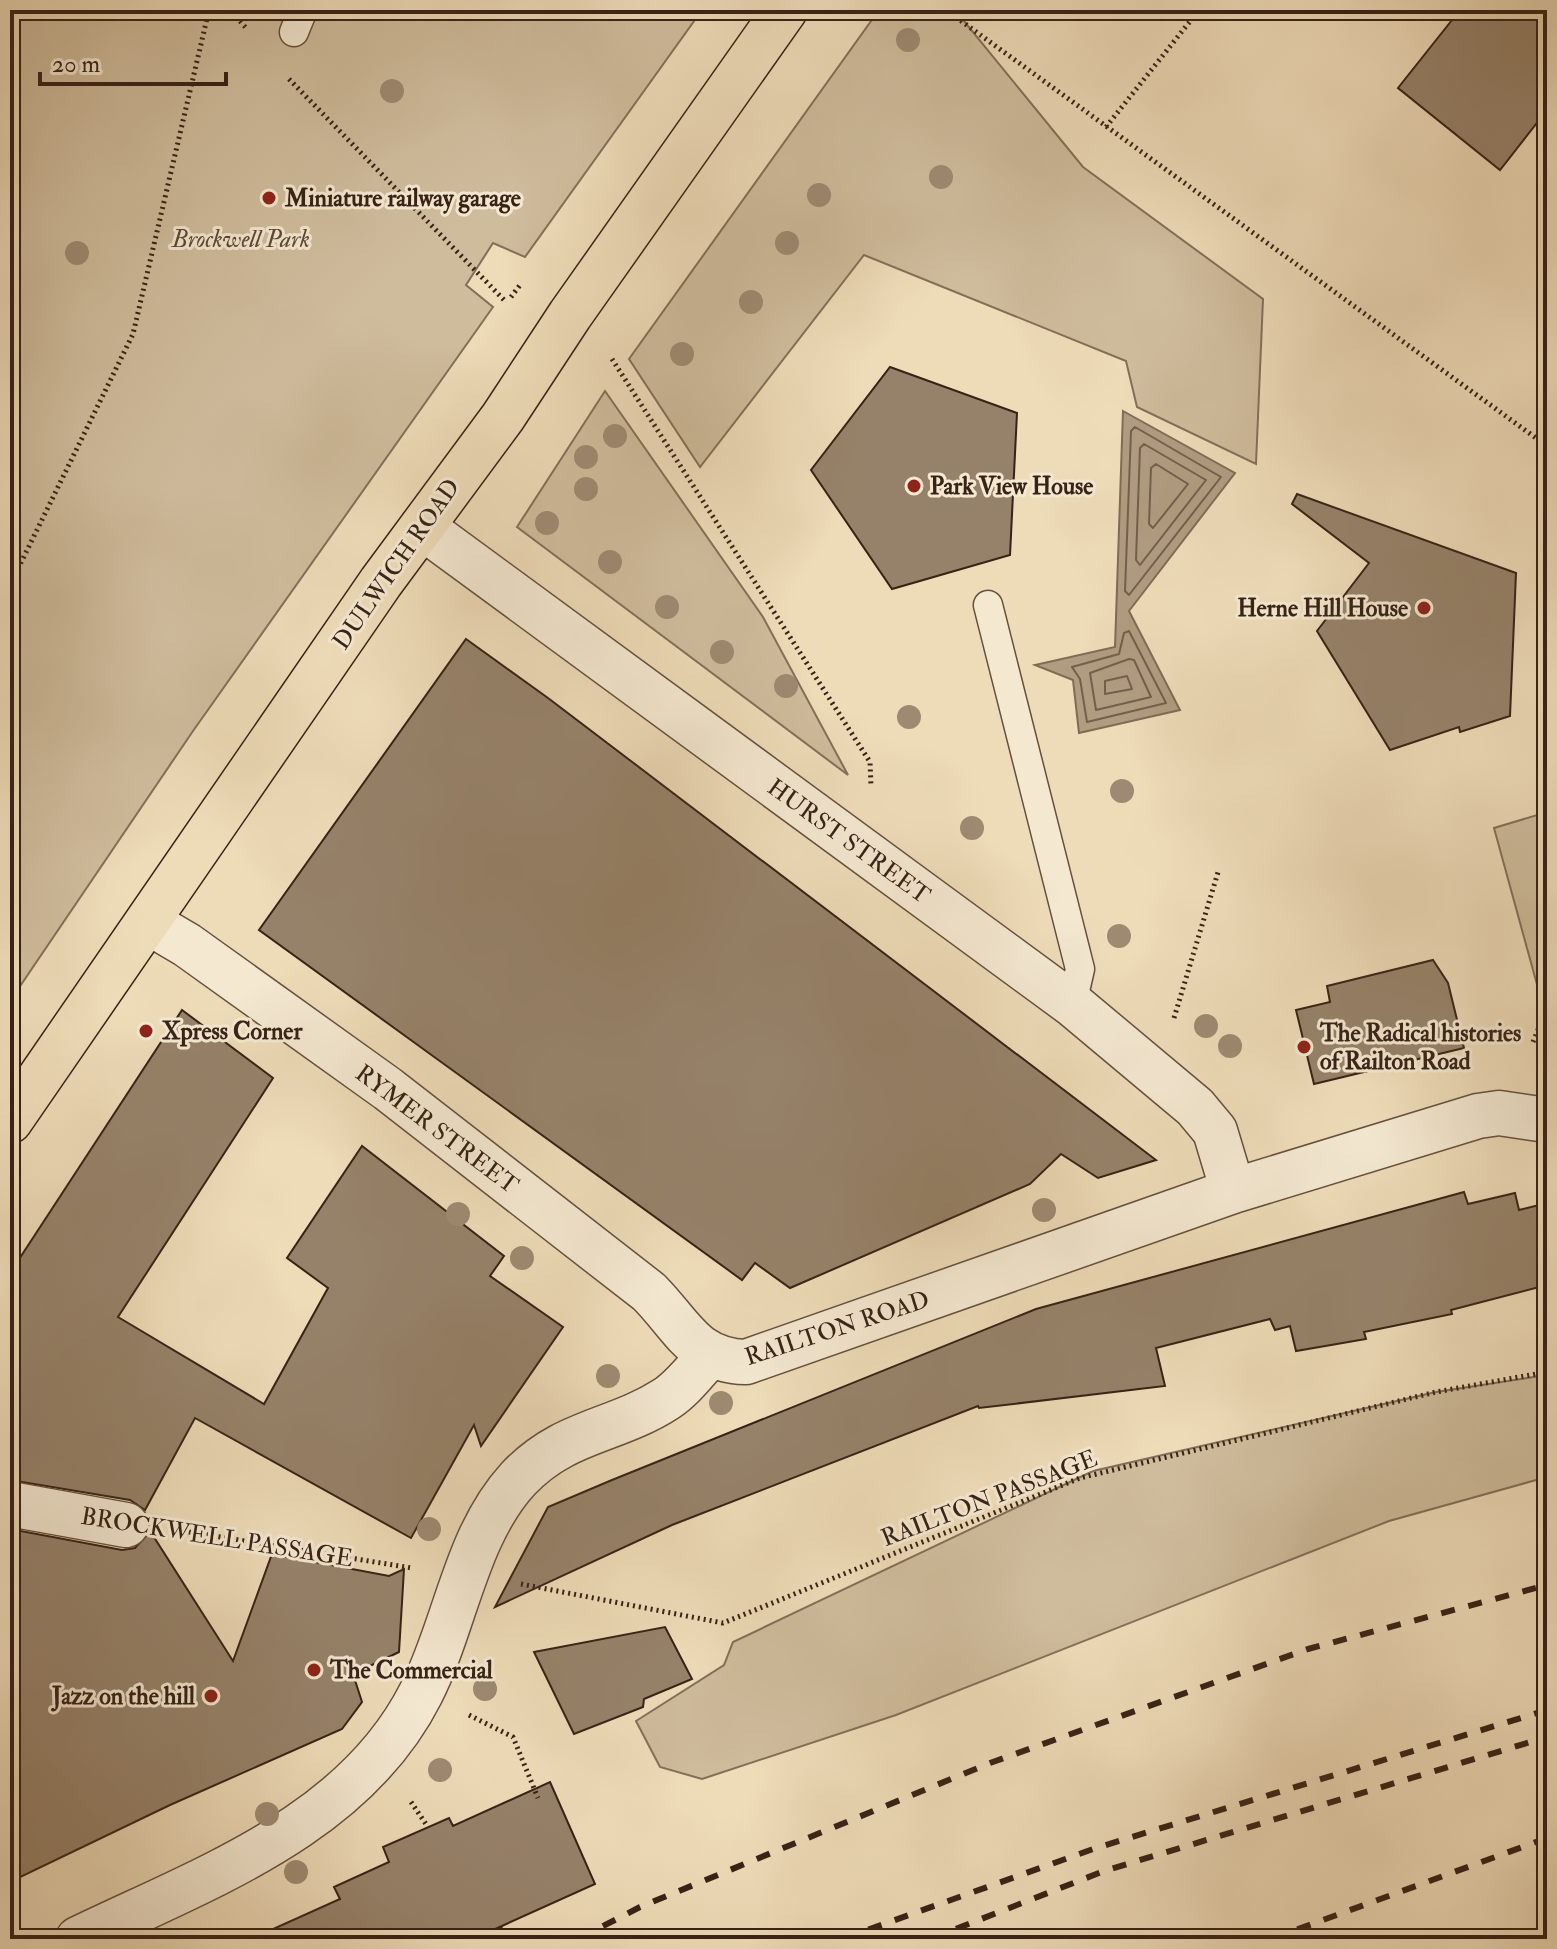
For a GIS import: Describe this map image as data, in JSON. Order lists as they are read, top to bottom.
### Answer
{
  "streets": {
    "main road": ["DULWICH ROAD"],
    "street": [
      "HURST STREET",
      "RYMER STREET",
      "RAILTON ROAD",
      "BROCKWELL PASSAGE"
    ],
    "path": ["RAILTON PASSAGE"]
  },
  "crossings": [
    ["DULWICH ROAD", "HURST STREET"],
    ["DULWICH ROAD", "RYMER STREET"],
    ["HURST STREET", "RAILTON ROAD"],
    ["RYMER STREET", "RAILTON ROAD"]
  ],
  "parks": ["Brockwell Park"],
  "places": [
    "Miniature railway garage",
    "Park View House",
    "Herne Hill House",
    "Xpress Corner",
    "The Radical histories of Railton Road",
    "The Commercial",
    "Jazz on the hill"
  ],
  "scale_bar": "20 m"
}
